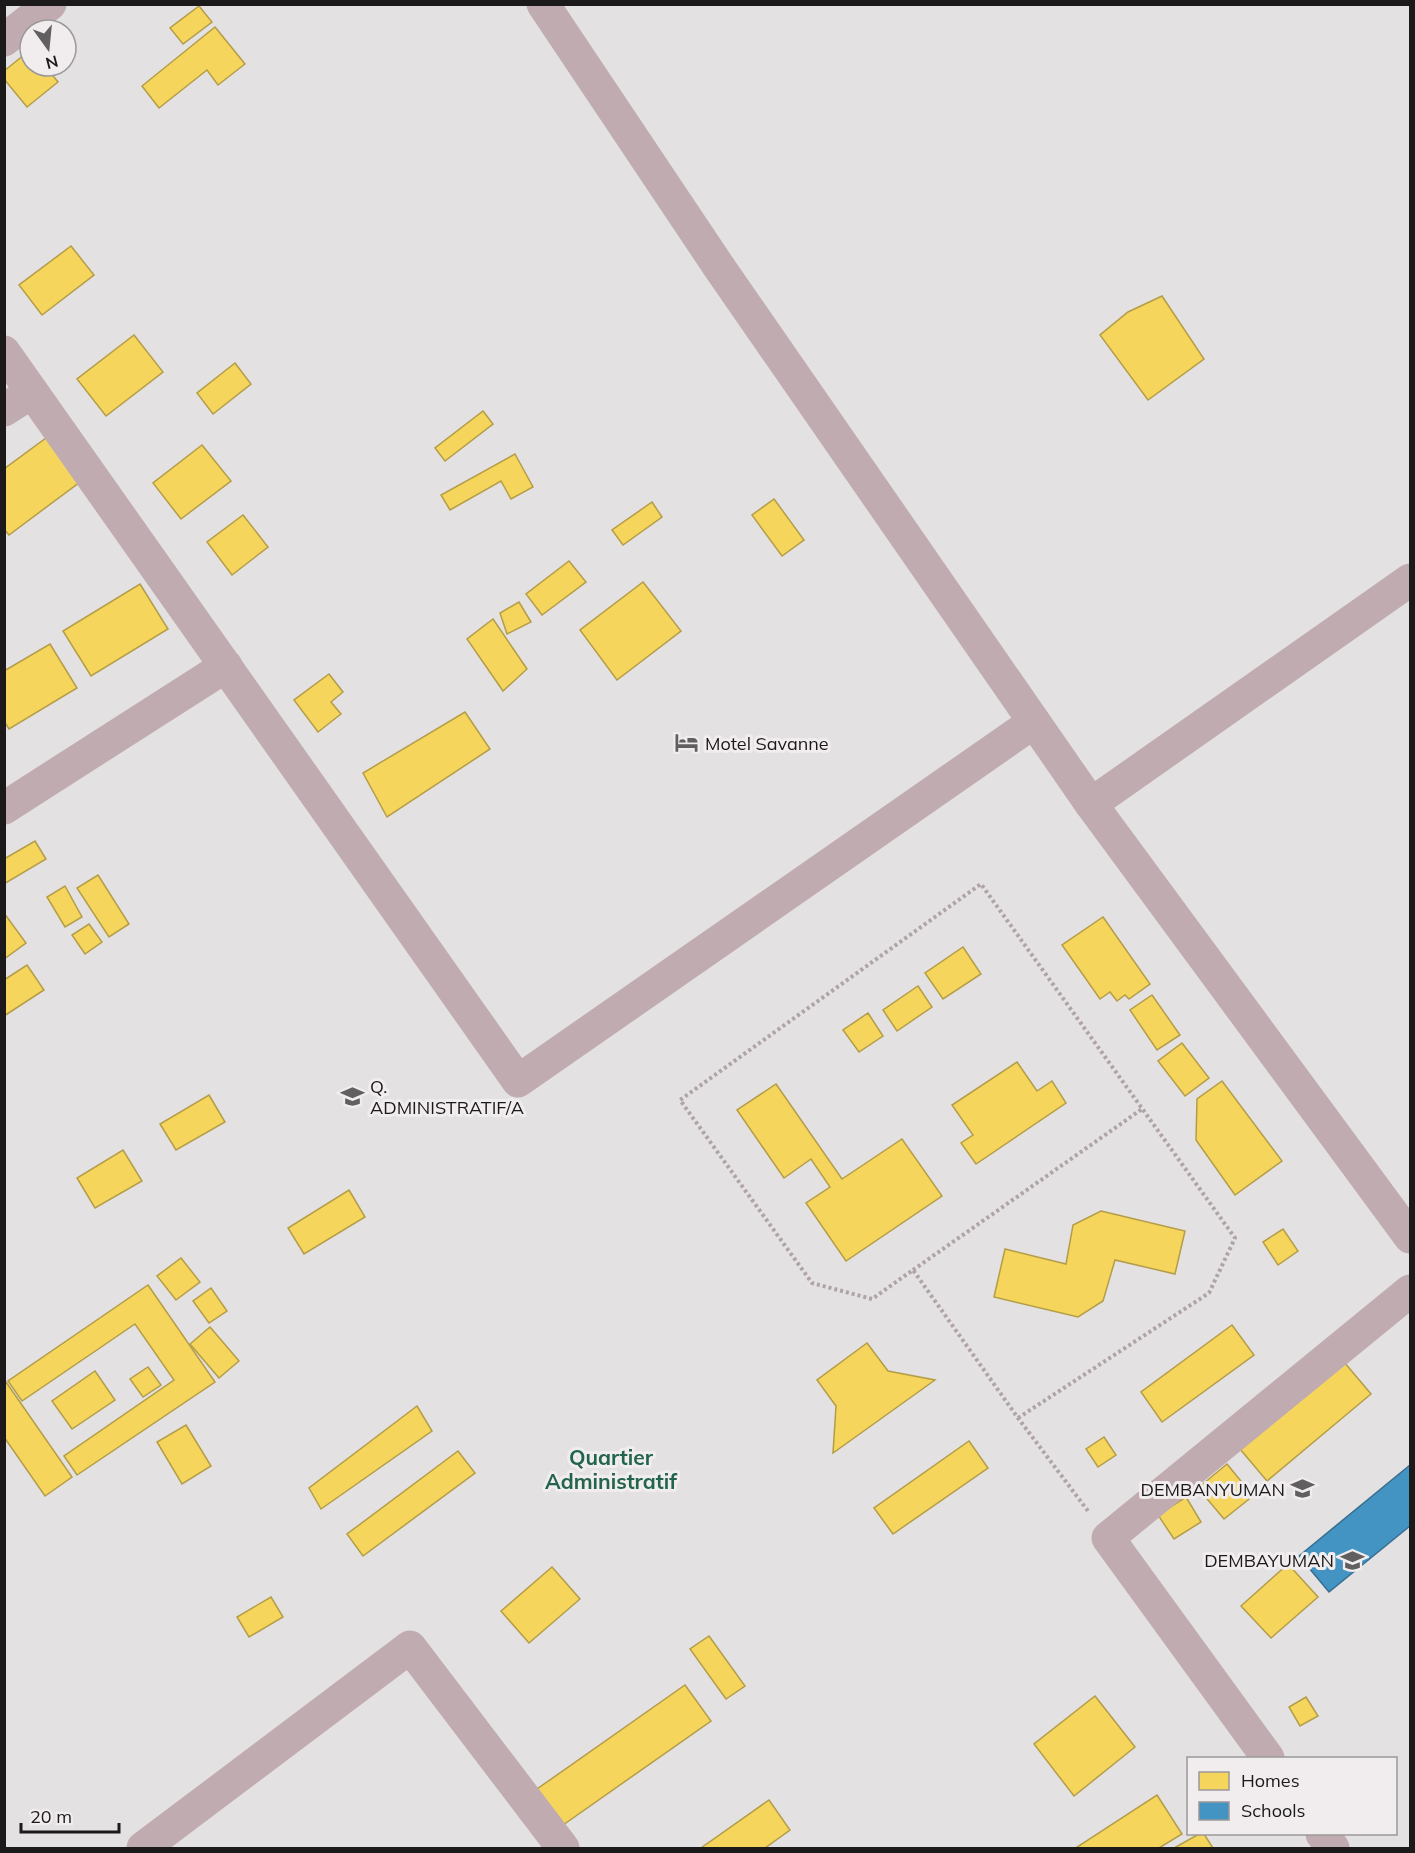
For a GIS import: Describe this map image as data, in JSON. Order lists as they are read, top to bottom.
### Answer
{
  "districts": ["Quartier Administratif"],
  "places": {
    "hotel": ["Motel Savanne"],
    "school or university": ["Q. ADMINISTRATIF/A", "DEMBANYUMAN", "DEMBAYUMAN"]
  },
  "legend": ["Homes", "Schools"],
  "scale_bar": "20 m",
  "north": "bottom"
}
